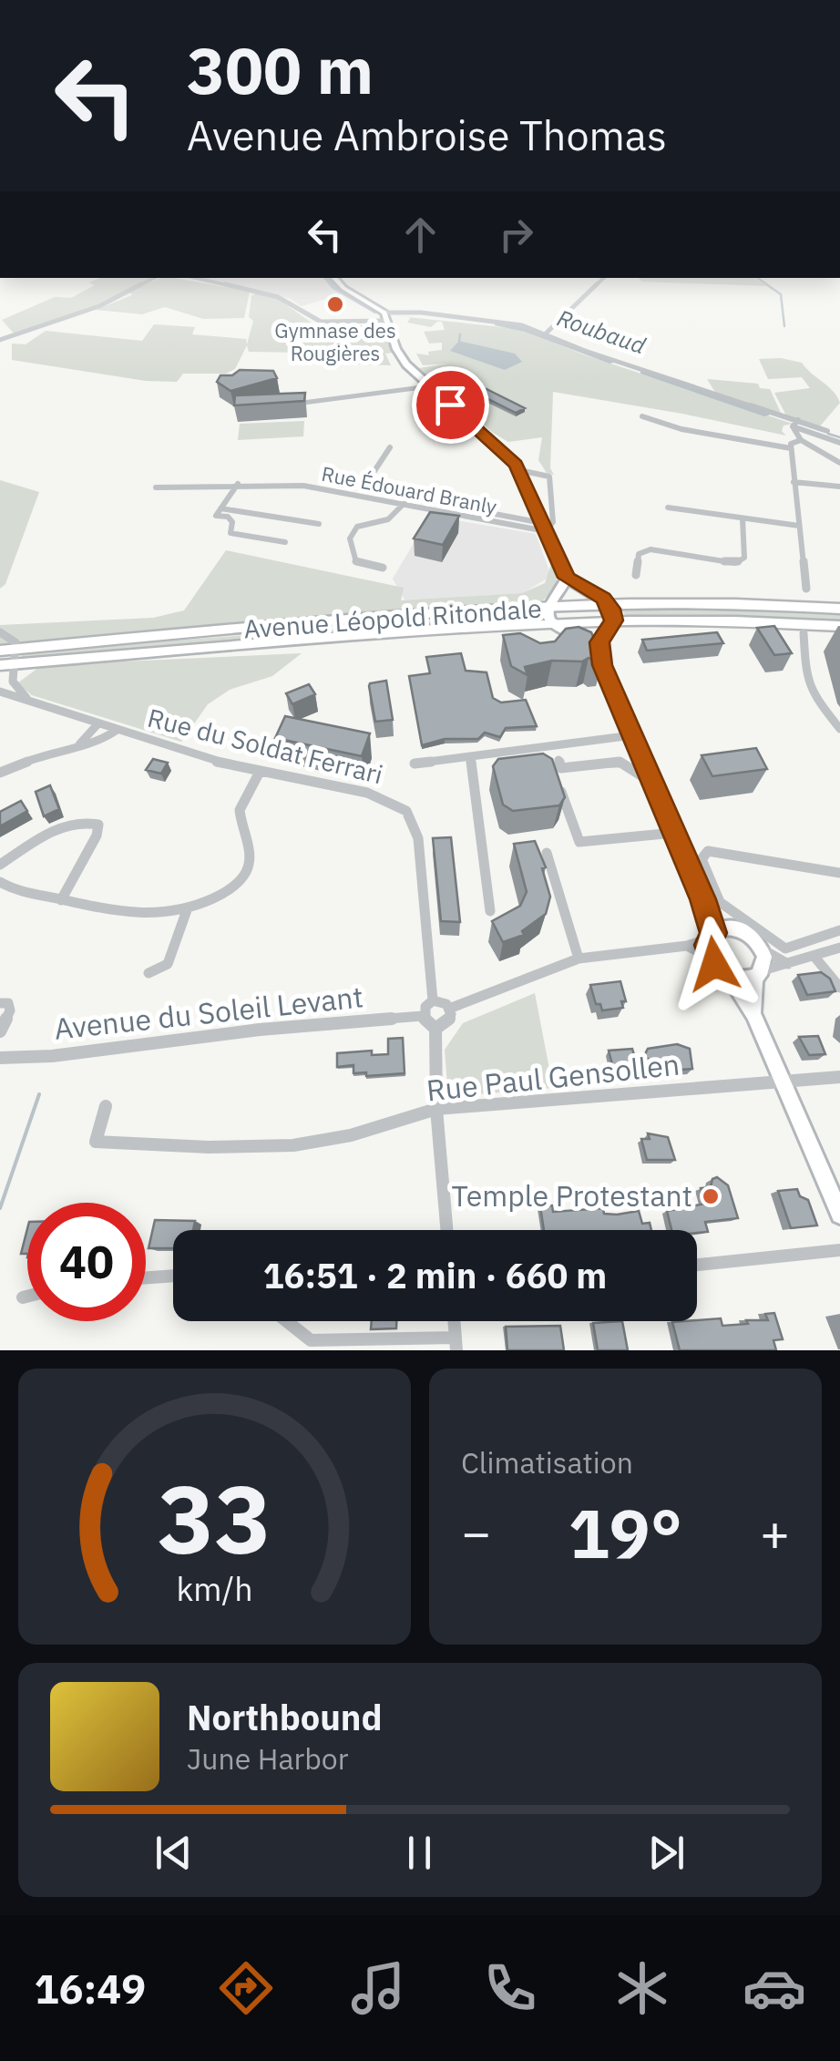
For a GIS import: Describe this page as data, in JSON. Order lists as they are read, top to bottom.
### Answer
{
  "streets": {
    "highway": ["Avenue Léopold Ritondale"],
    "street": [
      "Rue Édouard Branly",
      "Rue du Soldat Ferrari",
      "Avenue du Soleil Levant",
      "Rue Paul Gensollen"
    ]
  },
  "crossings": [
    ["Rue du Soldat Ferrari", "Avenue du Soleil Levant"]
  ],
  "water": ["Roubaud"],
  "places": ["Gymnase des Rougières", "Temple Protestant"],
  "page": {
    "turn": ["300 m", "Avenue Ambroise Thomas"],
    "limit": "40",
    "trip": "16:51 · 2 min · 660 m",
    "tile": "Climatisation",
    "heat": ["−", "19°", "+"],
    "song": ["Northbound", "June Harbor"],
    "tabs": "16:49",
    "gauge": ["33", "km/h"]
  }
}
